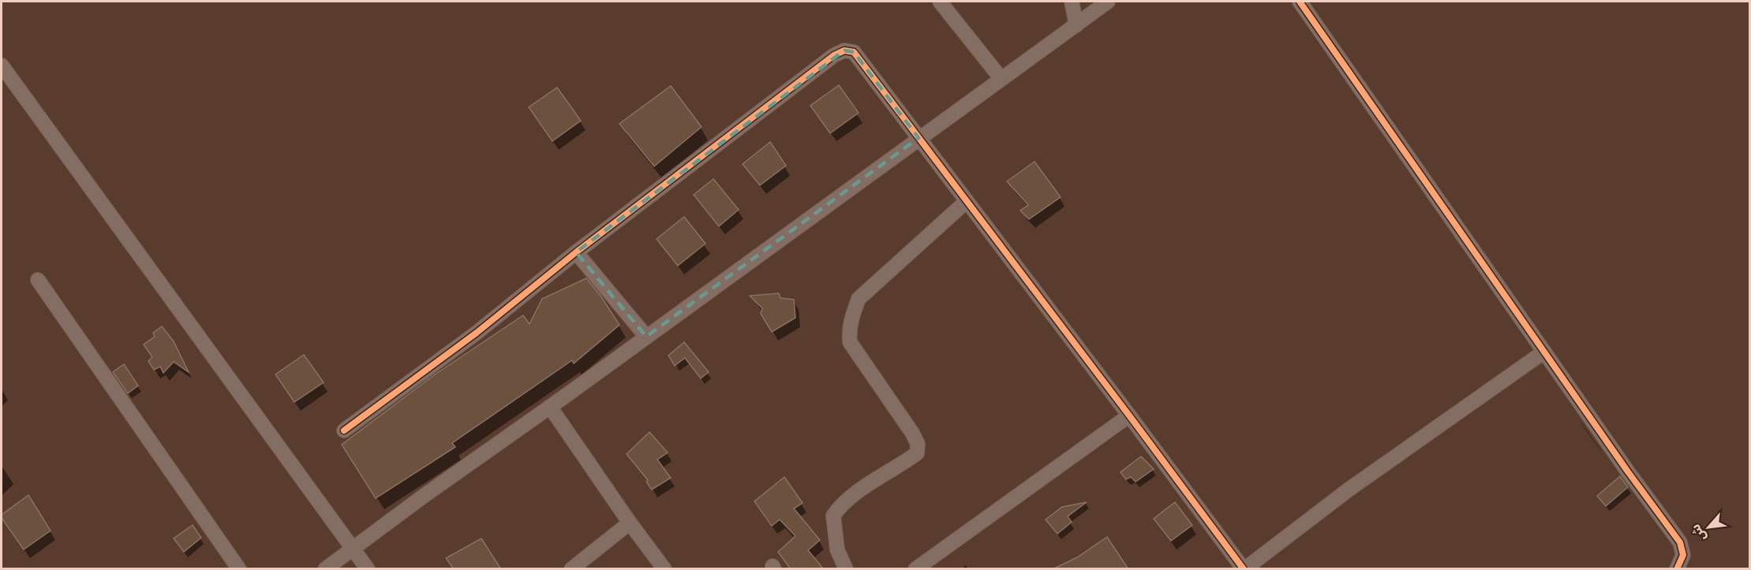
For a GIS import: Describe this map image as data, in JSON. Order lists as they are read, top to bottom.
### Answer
{
  "north": "bottom left"
}
